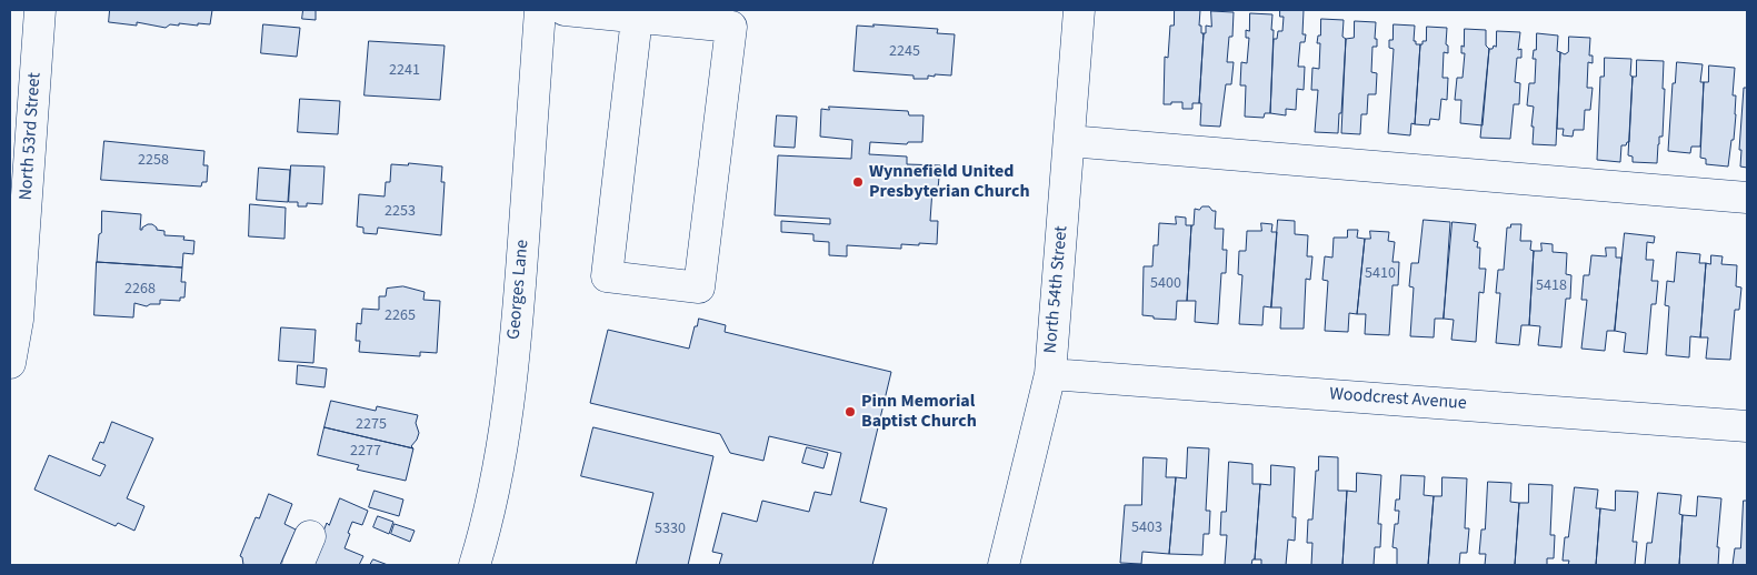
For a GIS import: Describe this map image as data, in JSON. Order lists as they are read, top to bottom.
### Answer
{
  "streets": {
    "street": [
      "North 53rd Street",
      "Georges Lane",
      "North 54th Street",
      "Woodcrest Avenue"
    ]
  },
  "crossings": [
    ["North 54th Street", "Woodcrest Avenue"]
  ],
  "places": ["Wynnefield United Presbyterian Church", "Pinn Memorial Baptist Church"],
  "house_numbers": [
    "2245",
    "2241",
    "2258",
    "2253",
    "5410",
    "5400",
    "5418",
    "2268",
    "2265",
    "2275",
    "2277",
    "5403",
    "5330"
  ]
}
